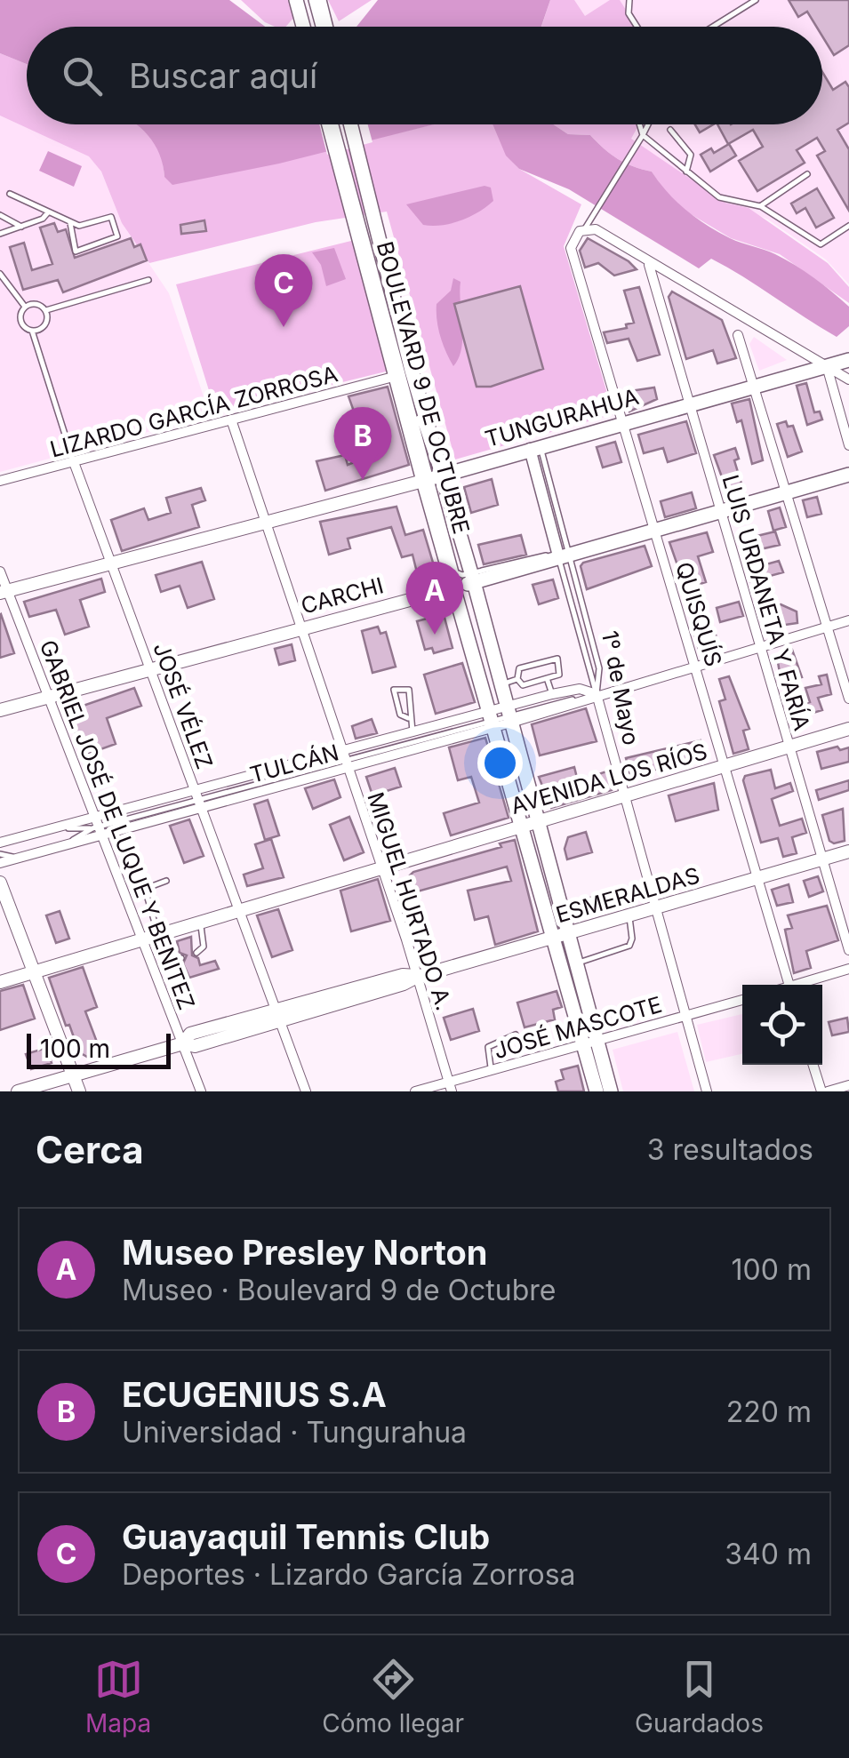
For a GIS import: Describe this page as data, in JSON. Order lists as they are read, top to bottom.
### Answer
{
  "streets": {
    "main road": [
      "BOULEVARD 9 DE OCTUBRE",
      "TUNGURAHUA",
      "CARCHI",
      "AVENIDA LOS RÍOS",
      "ESMERALDAS"
    ],
    "street": [
      "LIZARDO GARCÍA ZORROSA",
      "LUIS URDANETA Y FARÍA",
      "QUISQUÍS",
      "1º de Mayo",
      "JOSÉ VÉLEZ",
      "TULCÁN",
      "GABRIEL JOSÉ DE LUQUE Y BENITEZ",
      "MIGUEL HURTADO A.",
      "JOSÉ MASCOTE"
    ]
  },
  "crossings": [
    ["BOULEVARD 9 DE OCTUBRE", "LIZARDO GARCÍA ZORROSA"],
    ["BOULEVARD 9 DE OCTUBRE", "TUNGURAHUA"],
    ["BOULEVARD 9 DE OCTUBRE", "CARCHI"],
    ["BOULEVARD 9 DE OCTUBRE", "TULCÁN"],
    ["BOULEVARD 9 DE OCTUBRE", "AVENIDA LOS RÍOS"],
    ["BOULEVARD 9 DE OCTUBRE", "ESMERALDAS"],
    ["BOULEVARD 9 DE OCTUBRE", "JOSÉ MASCOTE"],
    ["LIZARDO GARCÍA ZORROSA", "JOSÉ VÉLEZ"],
    ["LIZARDO GARCÍA ZORROSA", "MIGUEL HURTADO A."],
    ["TUNGURAHUA", "LUIS URDANETA Y FARÍA"],
    ["TUNGURAHUA", "QUISQUÍS"],
    ["TUNGURAHUA", "1º de Mayo"],
    ["TUNGURAHUA", "JOSÉ VÉLEZ"],
    ["TUNGURAHUA", "GABRIEL JOSÉ DE LUQUE Y BENITEZ"],
    ["TUNGURAHUA", "MIGUEL HURTADO A."],
    ["CARCHI", "LUIS URDANETA Y FARÍA"],
    ["CARCHI", "QUISQUÍS"],
    ["CARCHI", "1º de Mayo"],
    ["CARCHI", "JOSÉ VÉLEZ"],
    ["CARCHI", "GABRIEL JOSÉ DE LUQUE Y BENITEZ"],
    ["CARCHI", "MIGUEL HURTADO A."],
    ["LUIS URDANETA Y FARÍA", "TULCÁN"],
    ["LUIS URDANETA Y FARÍA", "AVENIDA LOS RÍOS"],
    ["LUIS URDANETA Y FARÍA", "ESMERALDAS"],
    ["QUISQUÍS", "TULCÁN"],
    ["QUISQUÍS", "AVENIDA LOS RÍOS"],
    ["QUISQUÍS", "ESMERALDAS"],
    ["1º de Mayo", "TULCÁN"],
    ["1º de Mayo", "AVENIDA LOS RÍOS"],
    ["1º de Mayo", "ESMERALDAS"],
    ["1º de Mayo", "JOSÉ MASCOTE"],
    ["JOSÉ VÉLEZ", "TULCÁN"],
    ["JOSÉ VÉLEZ", "AVENIDA LOS RÍOS"],
    ["JOSÉ VÉLEZ", "ESMERALDAS"],
    ["TULCÁN", "GABRIEL JOSÉ DE LUQUE Y BENITEZ"],
    ["TULCÁN", "MIGUEL HURTADO A."],
    ["AVENIDA LOS RÍOS", "GABRIEL JOSÉ DE LUQUE Y BENITEZ"],
    ["AVENIDA LOS RÍOS", "MIGUEL HURTADO A."],
    ["GABRIEL JOSÉ DE LUQUE Y BENITEZ", "ESMERALDAS"],
    ["ESMERALDAS", "MIGUEL HURTADO A."],
    ["MIGUEL HURTADO A.", "JOSÉ MASCOTE"]
  ],
  "scale_bar": "100 m",
  "page": {
    "search": "Buscar aquí",
    "pins": ["C", "B", "A"],
    "scale": "100 m",
    "heading": ["Cerca", "3 resultados"],
    "list": [
      {
        "mark": "A",
        "name": "Museo Presley Norton",
        "note": "Museo · Boulevard 9 de Octubre",
        "value": "100 m"
      },
      {
        "mark": "B",
        "name": "ECUGENIUS S.A",
        "note": "Universidad · Tungurahua",
        "value": "220 m"
      },
      {
        "mark": "C",
        "name": "Guayaquil Tennis Club",
        "note": "Deportes · Lizardo García Zorrosa",
        "value": "340 m"
      }
    ],
    "nav": ["Mapa", "Cómo llegar", "Guardados"]
  }
}
